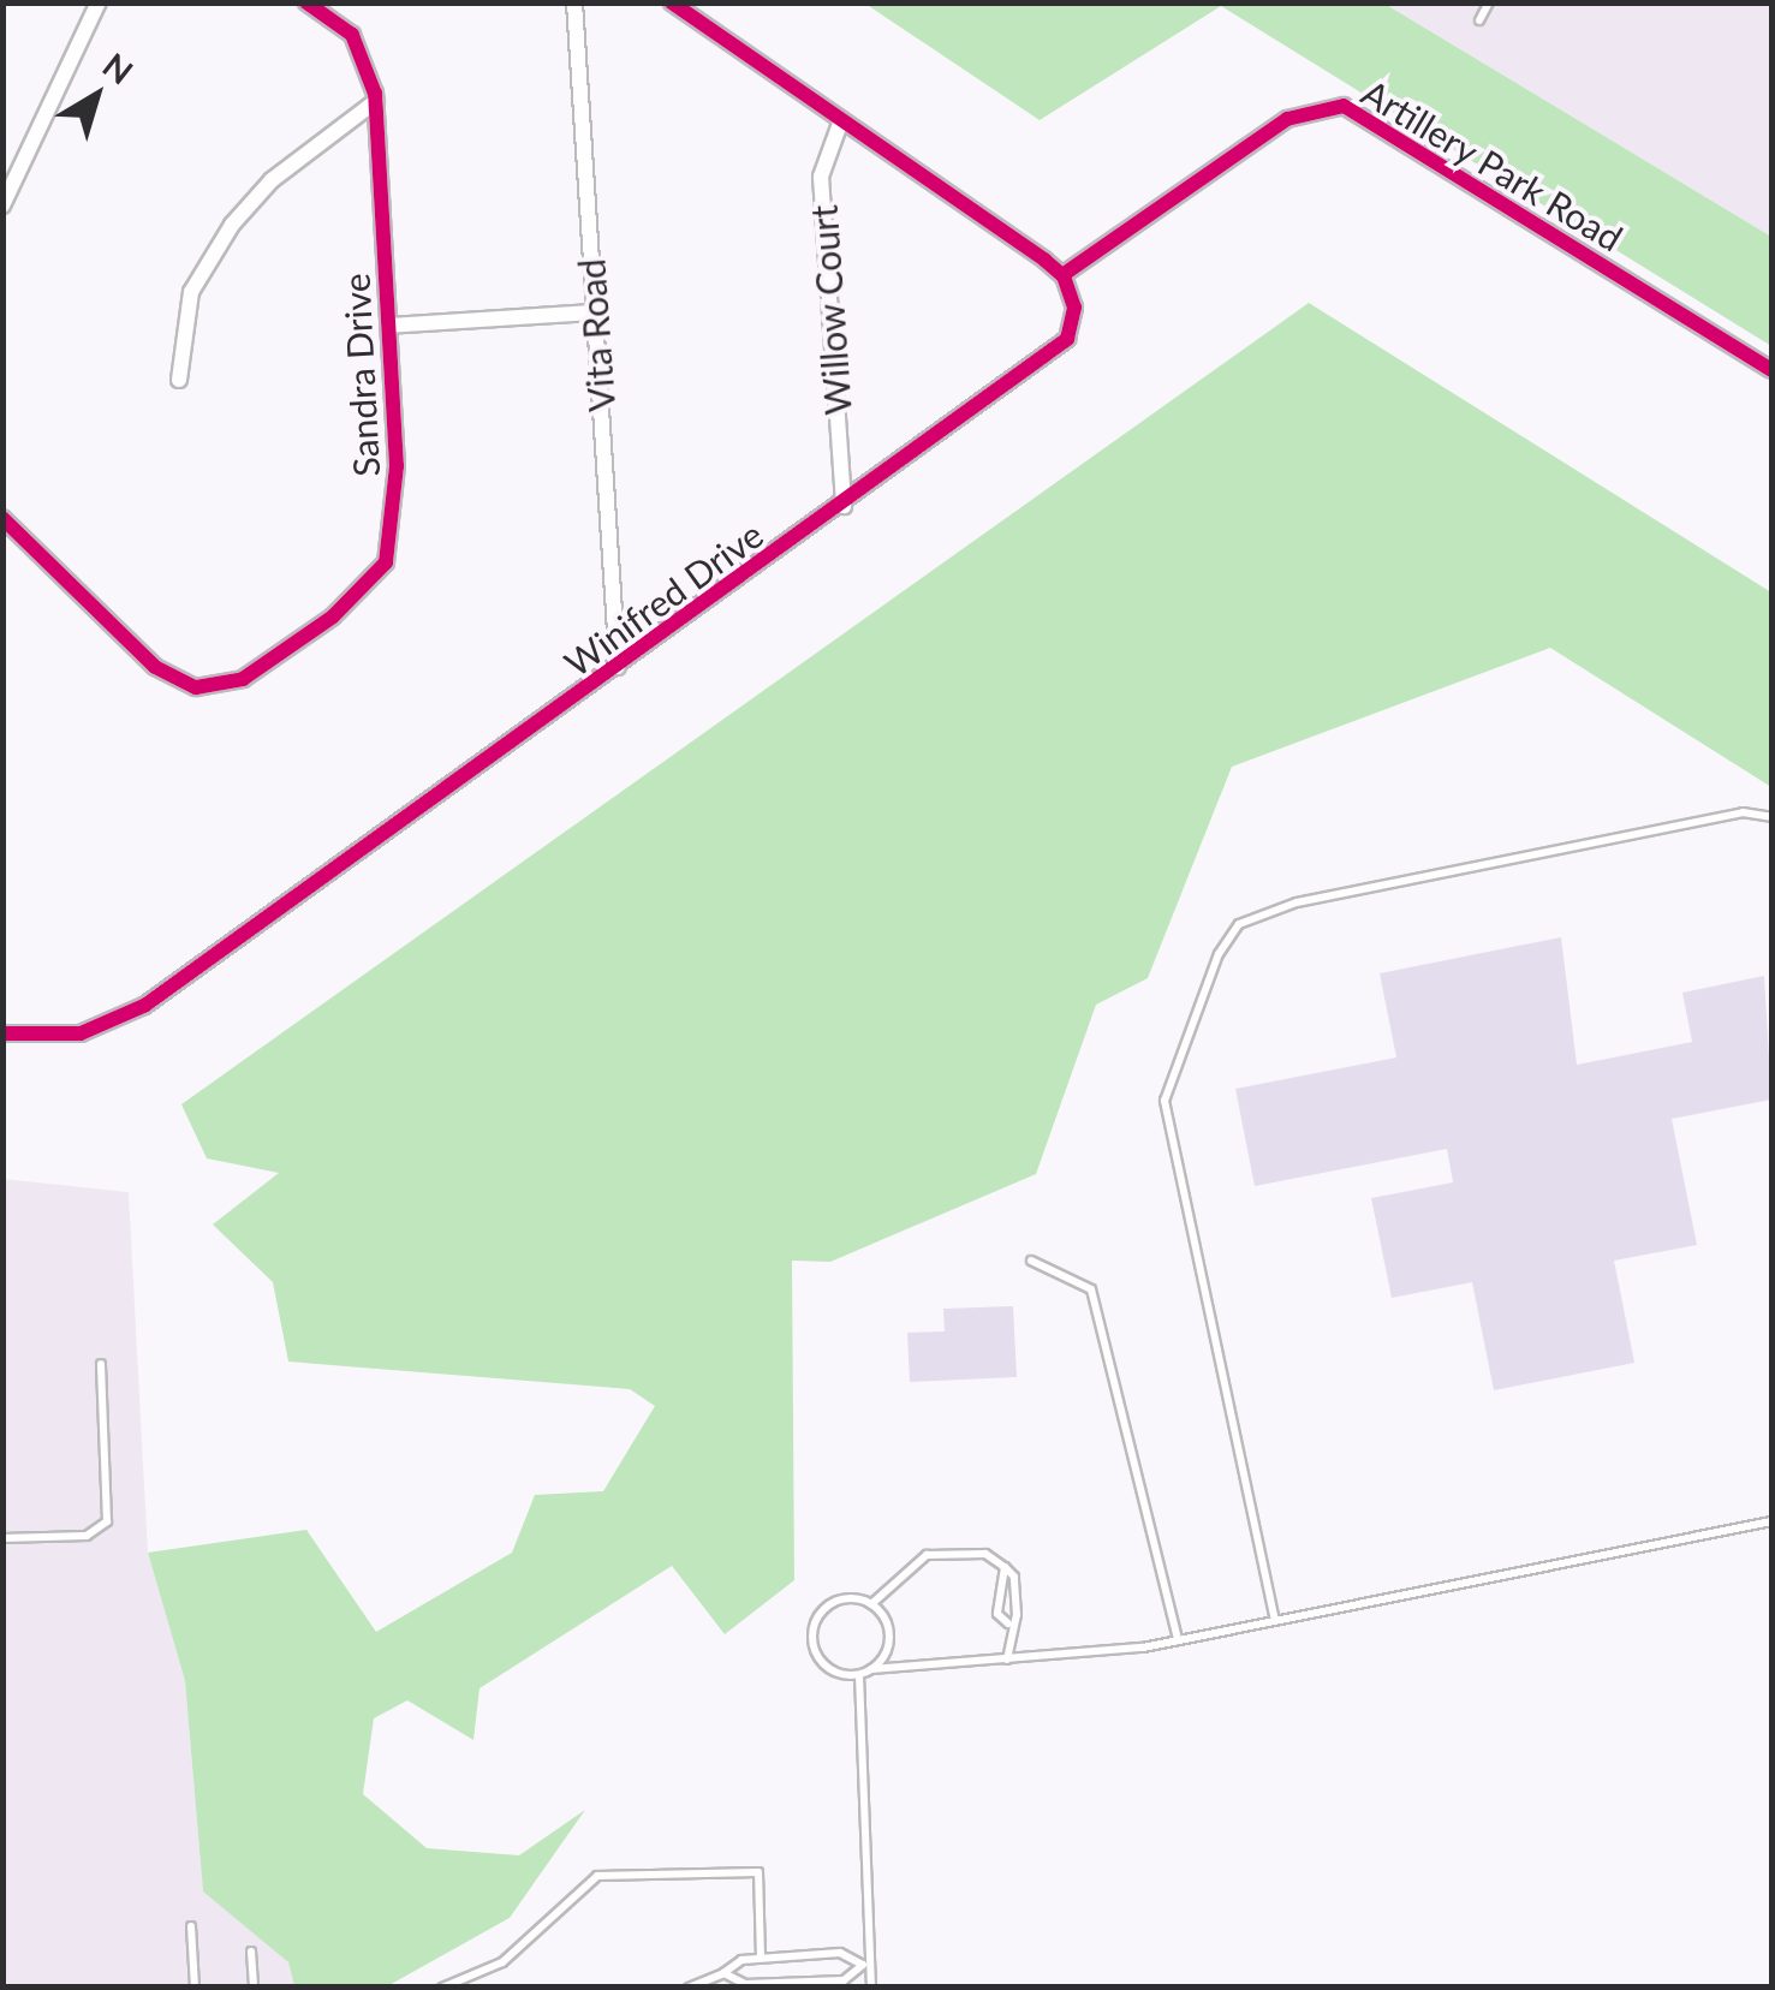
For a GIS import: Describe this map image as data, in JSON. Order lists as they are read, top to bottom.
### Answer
{
  "streets": {
    "street": [
      "Artillery Park Road",
      "Willow Court",
      "Vita Road",
      "Sandra Drive",
      "Winifred Drive"
    ]
  },
  "crossings": [
    ["Artillery Park Road", "Winifred Drive"],
    ["Willow Court", "Winifred Drive"],
    ["Vita Road", "Winifred Drive"]
  ],
  "north": "top right"
}
